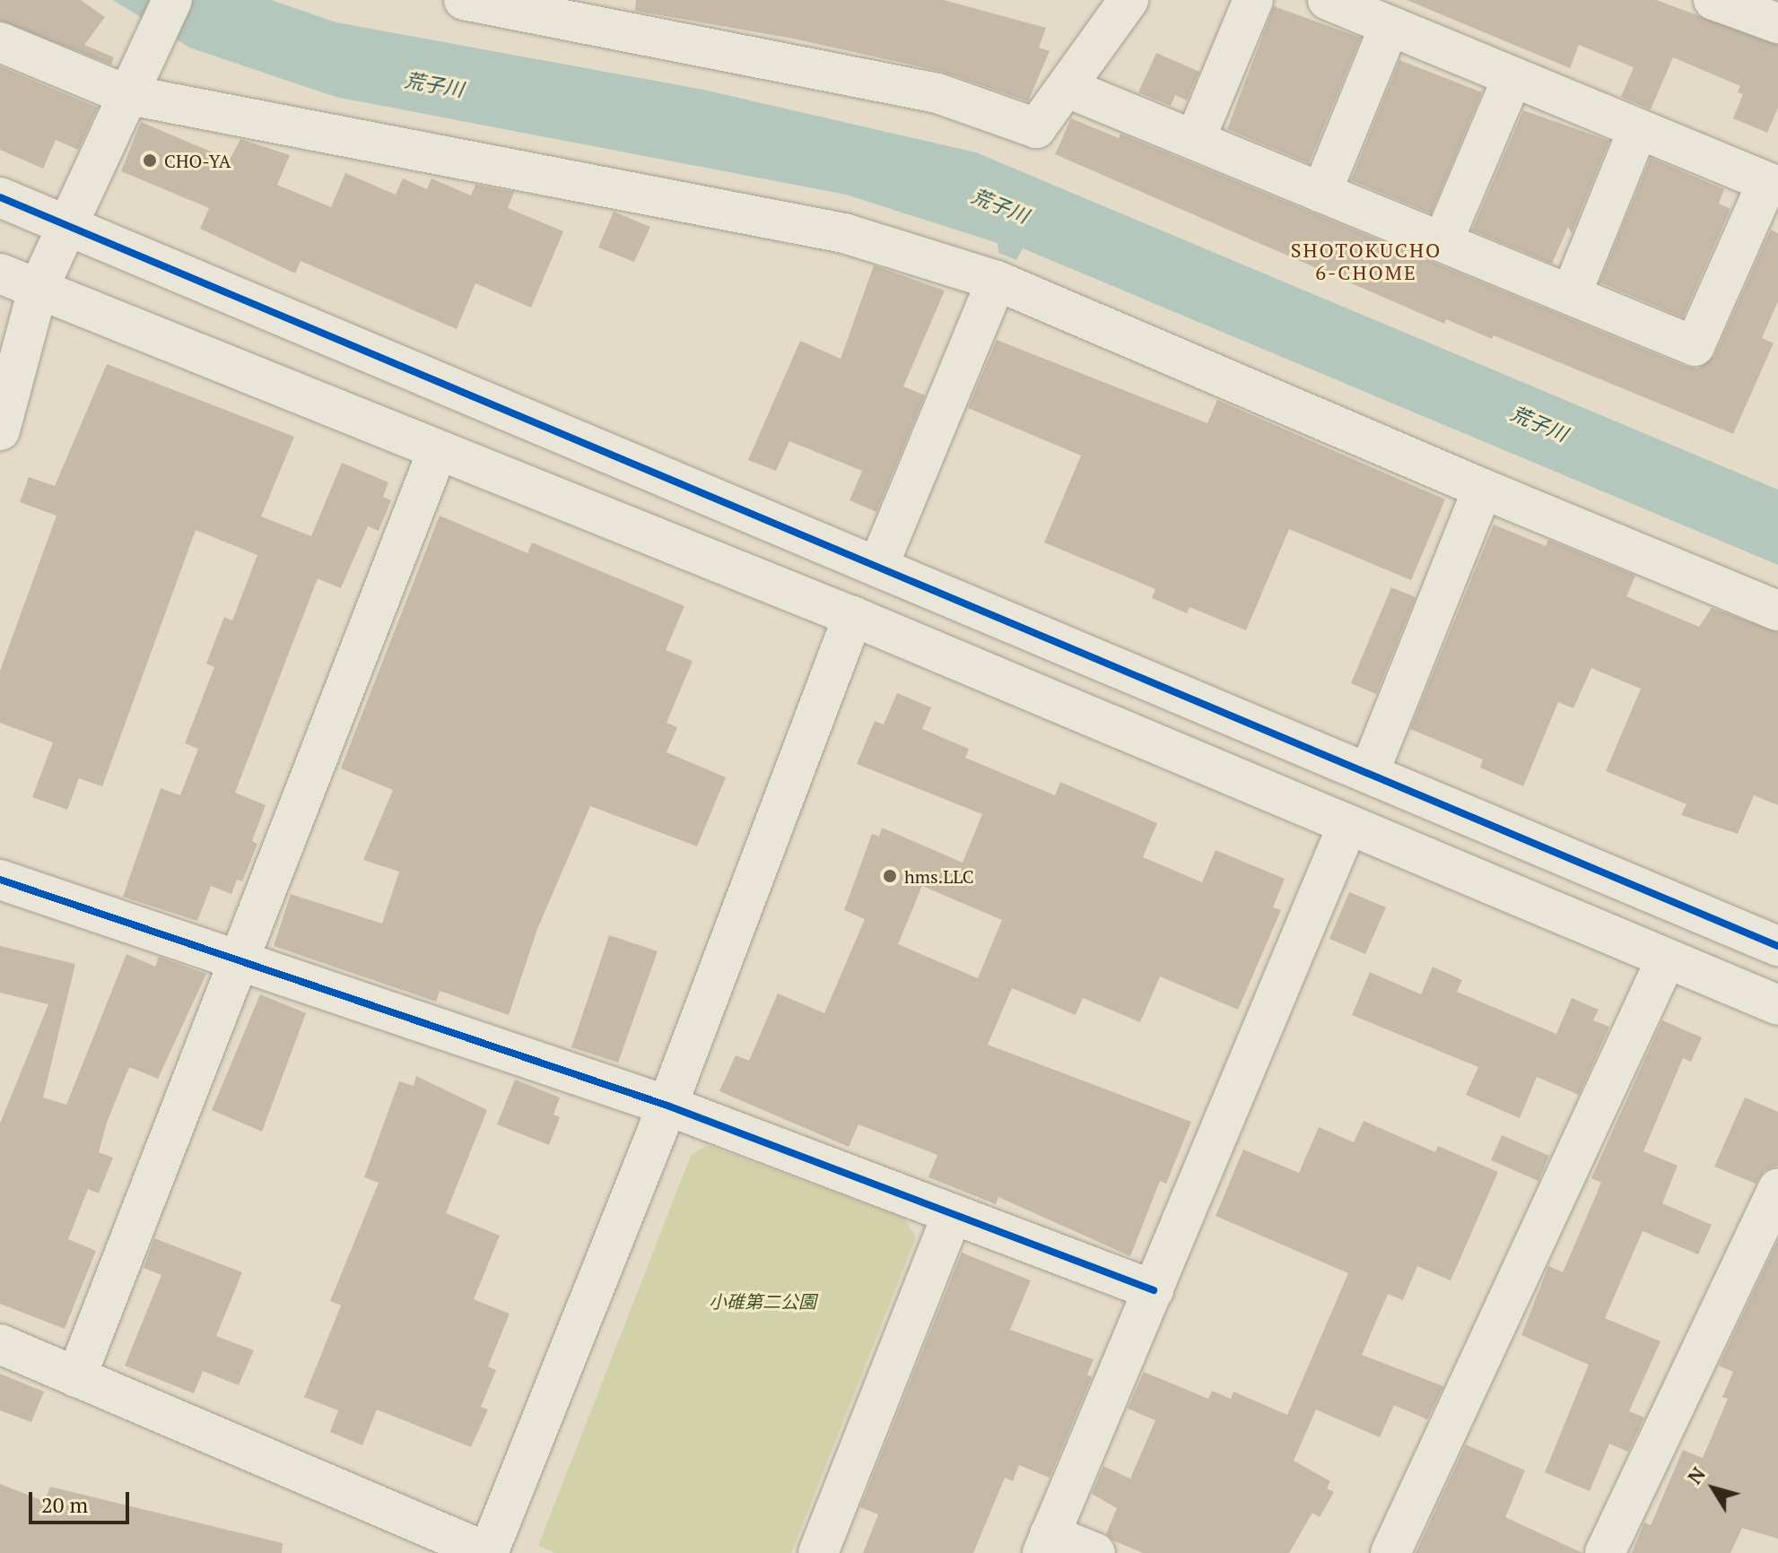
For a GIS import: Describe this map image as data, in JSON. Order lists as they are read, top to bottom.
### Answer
{
  "districts": ["SHOTOKUCHO 6-CHOME"],
  "water": ["荒子川"],
  "parks": ["小碓第二公園"],
  "places": ["CHO-YA", "hms.LLC"],
  "scale_bar": "20 m",
  "north": "top left"
}
